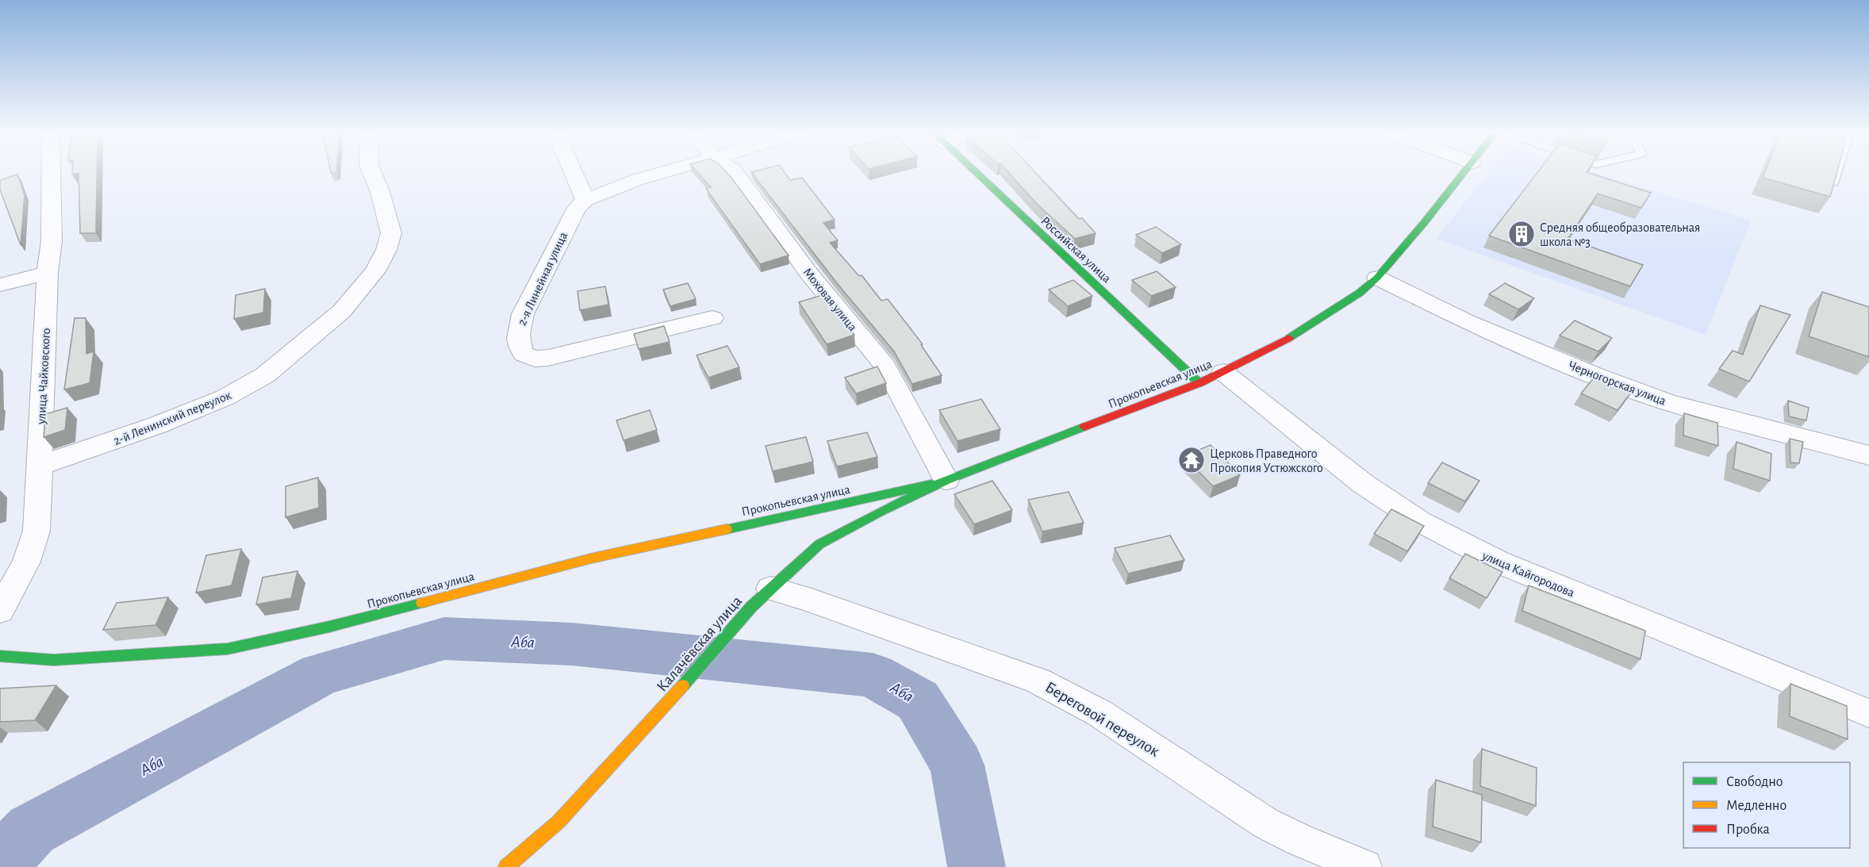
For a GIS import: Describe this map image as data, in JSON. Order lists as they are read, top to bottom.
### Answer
{
  "streets": {
    "main road": ["Российская улица", "Прокопьевская улица", "Калачёвская улица"],
    "street": [
      "2-я Линейная улица",
      "Моховая улица",
      "улица Чайковского",
      "Черногорская улица",
      "2-й Ленинский переулок",
      "улица Кайгородова",
      "Береговой переулок"
    ]
  },
  "crossings": [
    ["Российская улица", "Прокопьевская улица"],
    ["Российская улица", "улица Кайгородова"],
    ["Моховая улица", "Прокопьевская улица"],
    ["Моховая улица", "Калачёвская улица"],
    ["улица Чайковского", "2-й Ленинский переулок"],
    ["Черногорская улица", "Прокопьевская улица"],
    ["Прокопьевская улица", "улица Кайгородова"],
    ["Прокопьевская улица", "Калачёвская улица"],
    ["Калачёвская улица", "Береговой переулок"]
  ],
  "water": ["Аба"],
  "places": {
    "building": ["Средняя общеобразовательная школа №3"],
    "temple": ["Церковь Праведного Прокопия Устюжского"]
  },
  "legend": ["Свободно", "Медленно", "Пробка"]
}
